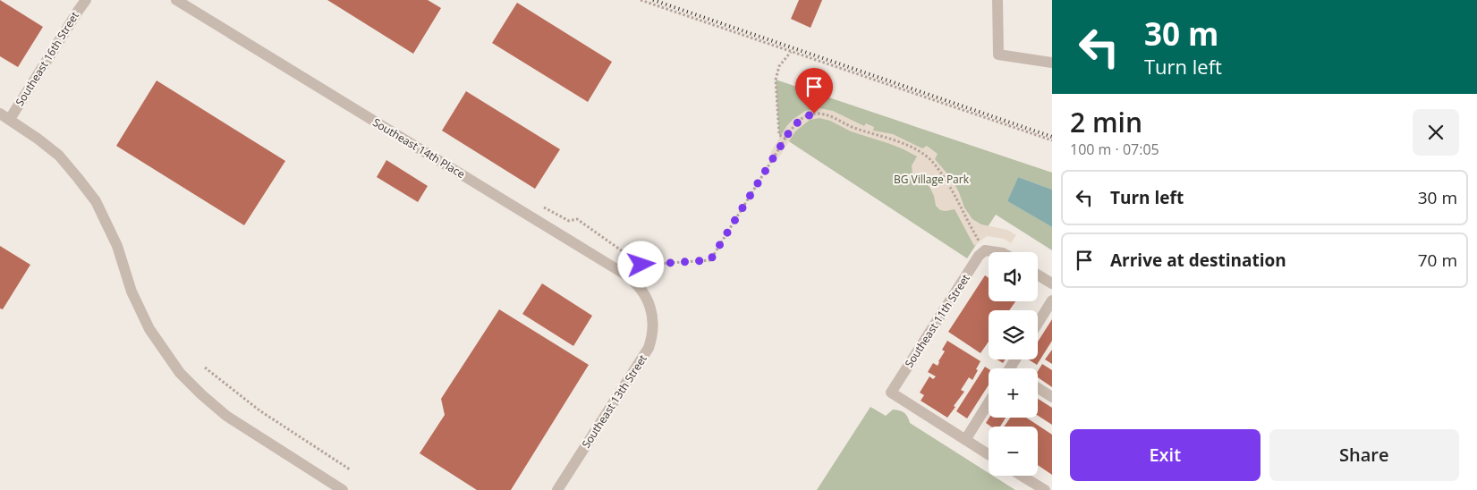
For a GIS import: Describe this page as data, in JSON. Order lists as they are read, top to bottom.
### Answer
{
  "streets": {
    "street": [
      "Southeast 16th Street",
      "Southeast 14th Place",
      "Southeast 11th Street",
      "Southeast 13th Street"
    ]
  },
  "crossings": [
    ["Southeast 14th Place", "Southeast 13th Street"]
  ],
  "parks": ["BG Village Park"],
  "page": {
    "turn": ["30 m", "Turn left"],
    "heading": ["2 min", "100 m · 07:05"],
    "list": [
      {
        "name": "Turn left",
        "value": "30 m"
      },
      {
        "name": "Arrive at destination",
        "value": "70 m"
      }
    ],
    "map_buttons": ["+", "−"],
    "buttons": ["Exit", "Share"]
  }
}
